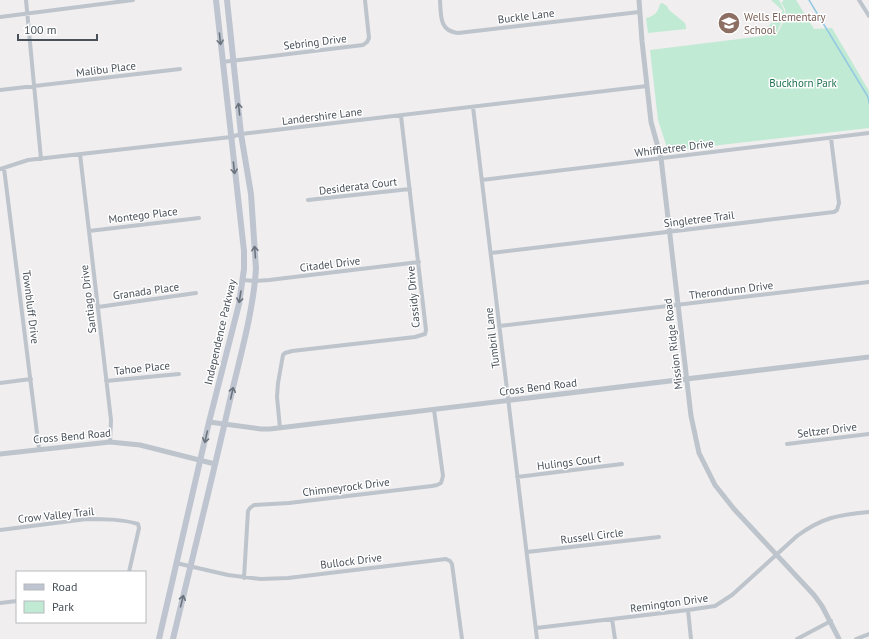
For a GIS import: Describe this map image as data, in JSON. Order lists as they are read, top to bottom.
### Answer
{
  "streets": {
    "main road": ["Independence Parkway"],
    "street": [
      "Buckle Lane",
      "Sebring Drive",
      "Malibu Place",
      "Landershire Lane",
      "Whiffletree Drive",
      "Desiderata Court",
      "Montego Place",
      "Singletree Trail",
      "Citadel Drive",
      "Therondunn Drive",
      "Granada Place",
      "Cassidy Drive",
      "Santiago Drive",
      "Townbluff Drive",
      "Tumbril Lane",
      "Mission Ridge Road",
      "Tahoe Place",
      "Cross Bend Road",
      "Seltzer Drive",
      "Hulings Court",
      "Chimneyrock Drive",
      "Crow Valley Trail",
      "Russell Circle",
      "Bullock Drive",
      "Remington Drive"
    ]
  },
  "crossings": [
    ["Buckle Lane", "Mission Ridge Road"],
    ["Sebring Drive", "Independence Parkway"],
    ["Landershire Lane", "Cassidy Drive"],
    ["Landershire Lane", "Santiago Drive"],
    ["Landershire Lane", "Townbluff Drive"],
    ["Landershire Lane", "Independence Parkway"],
    ["Landershire Lane", "Tumbril Lane"],
    ["Landershire Lane", "Mission Ridge Road"],
    ["Whiffletree Drive", "Singletree Trail"],
    ["Whiffletree Drive", "Tumbril Lane"],
    ["Whiffletree Drive", "Mission Ridge Road"],
    ["Desiderata Court", "Cassidy Drive"],
    ["Montego Place", "Santiago Drive"],
    ["Singletree Trail", "Tumbril Lane"],
    ["Singletree Trail", "Mission Ridge Road"],
    ["Citadel Drive", "Cassidy Drive"],
    ["Citadel Drive", "Independence Parkway"],
    ["Therondunn Drive", "Tumbril Lane"],
    ["Therondunn Drive", "Mission Ridge Road"],
    ["Granada Place", "Santiago Drive"],
    ["Cassidy Drive", "Cross Bend Road"],
    ["Santiago Drive", "Tahoe Place"],
    ["Santiago Drive", "Cross Bend Road"],
    ["Townbluff Drive", "Cross Bend Road"],
    ["Independence Parkway", "Cross Bend Road"],
    ["Independence Parkway", "Bullock Drive"],
    ["Tumbril Lane", "Cross Bend Road"],
    ["Tumbril Lane", "Hulings Court"],
    ["Tumbril Lane", "Russell Circle"],
    ["Tumbril Lane", "Remington Drive"],
    ["Mission Ridge Road", "Cross Bend Road"],
    ["Mission Ridge Road", "Remington Drive"],
    ["Cross Bend Road", "Chimneyrock Drive"],
    ["Chimneyrock Drive", "Bullock Drive"]
  ],
  "parks": ["Buckhorn Park"],
  "places": {
    "school or university": ["Wells Elementary School"]
  },
  "legend": ["Road", "Park"],
  "scale_bar": "100 m"
}
